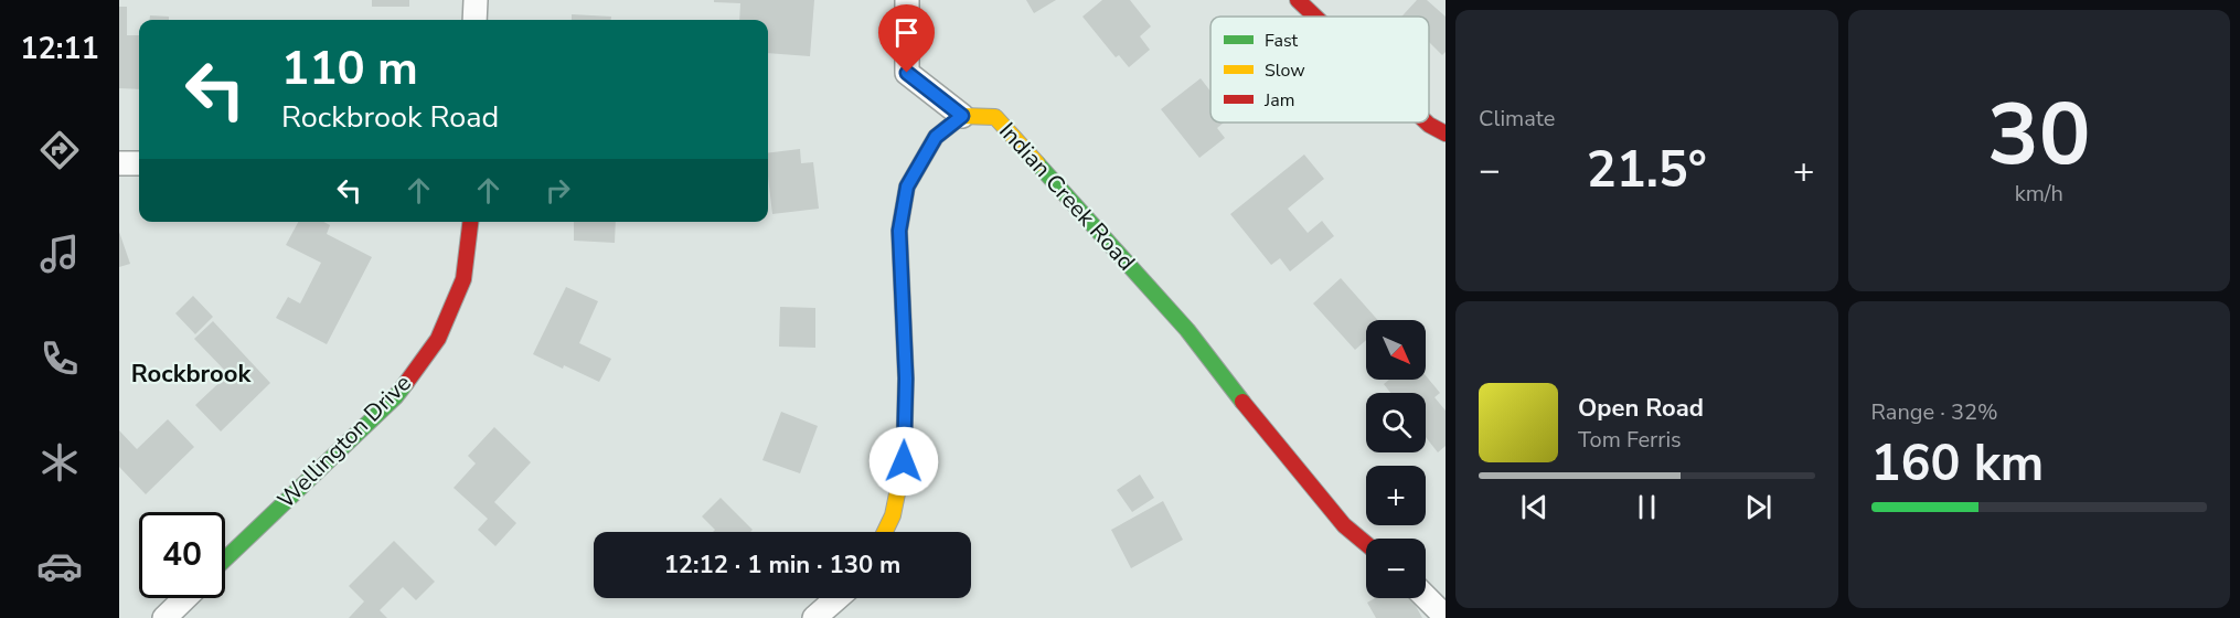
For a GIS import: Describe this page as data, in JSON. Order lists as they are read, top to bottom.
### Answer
{
  "streets": {
    "street": ["Indian Creek Road", "Wellington Drive"]
  },
  "districts": ["Rockbrook"],
  "legend": ["Fast", "Slow", "Jam"],
  "north": "bottom right",
  "page": {
    "tabs": "12:11",
    "tile": [
      "Climate",
      ["30", "km/h"],
      ["Range · 32%", "160 km"]
    ],
    "turn": ["110 m", "Rockbrook Road"],
    "heat": ["−", "21.5°", "+"],
    "map_buttons": ["+", "−"],
    "song": ["Open Road", "Tom Ferris"],
    "limit": "40",
    "trip": "12:12 · 1 min · 130 m"
  }
}
